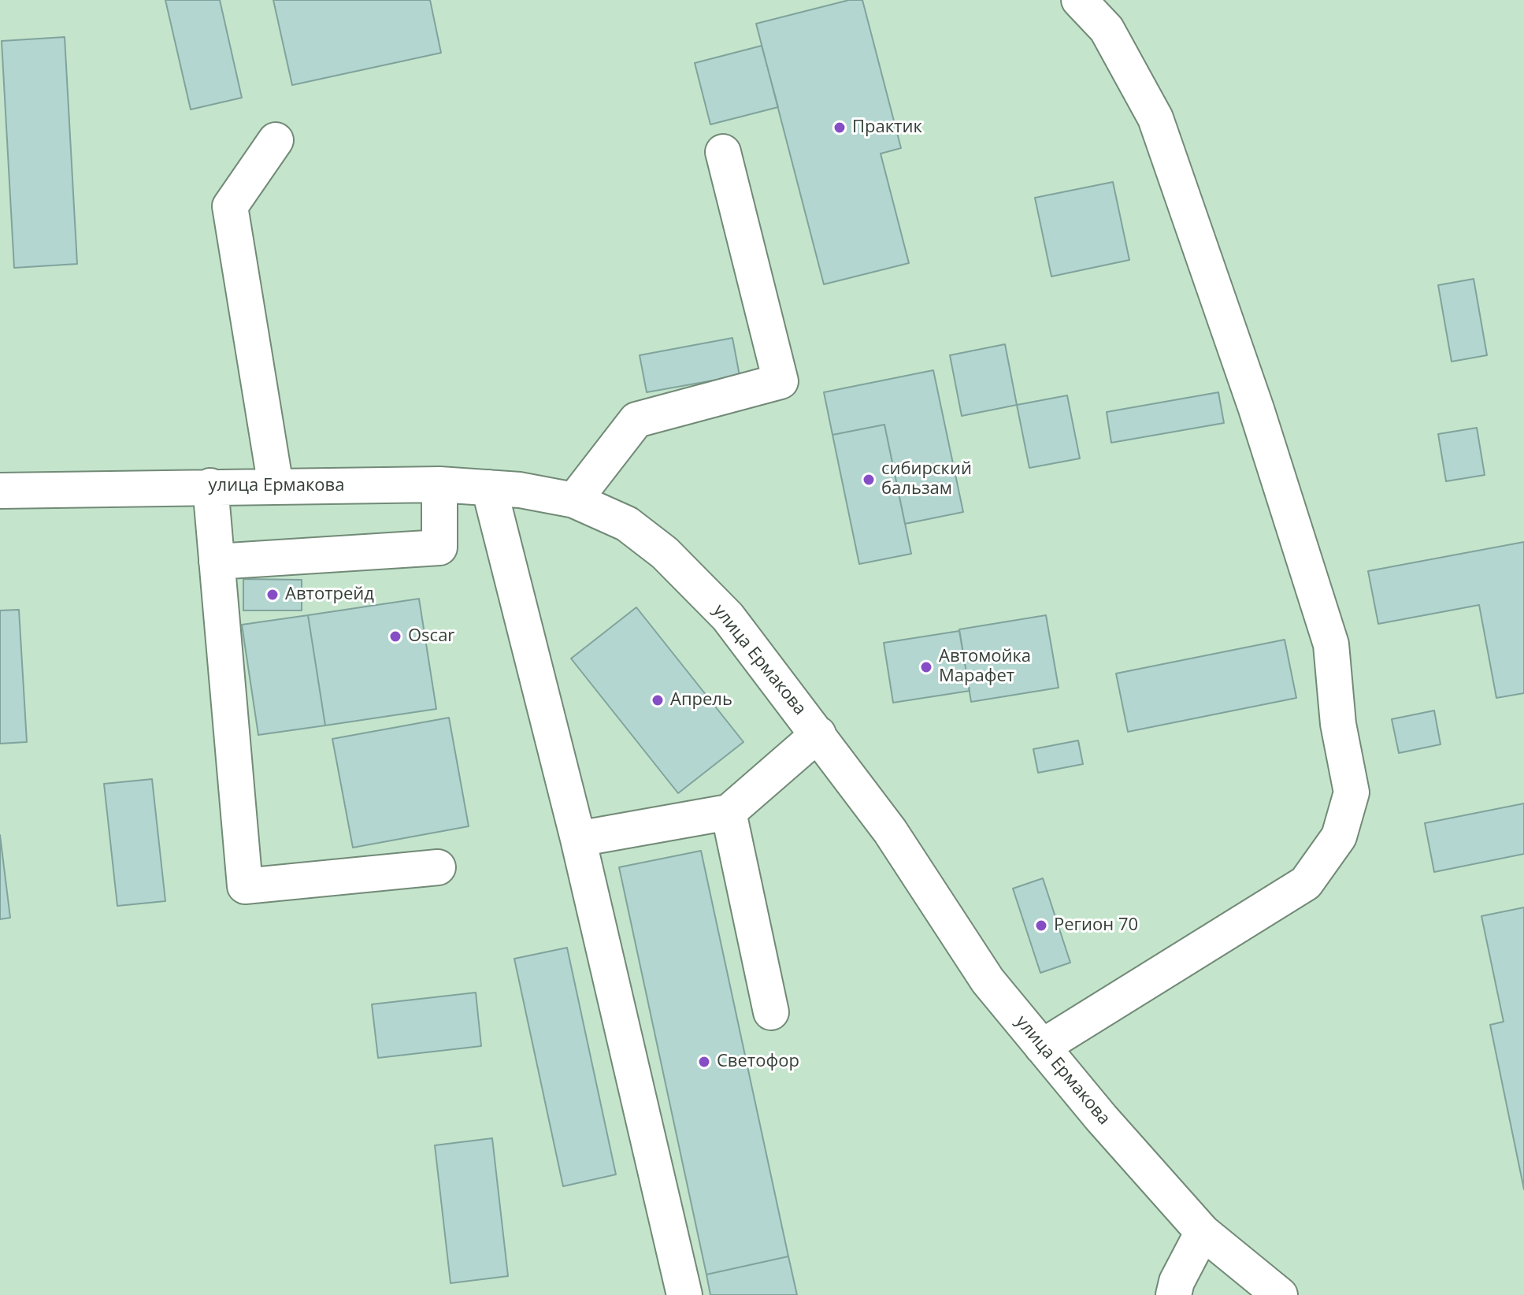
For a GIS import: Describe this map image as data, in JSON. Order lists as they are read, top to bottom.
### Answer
{
  "streets": {
    "street": ["улица Ермакова"]
  },
  "places": [
    "Практик",
    "сибирский бальзам",
    "Автотрейд",
    "Oscar",
    "Автомойка Марафет",
    "Апрель",
    "Регион 70",
    "Светофор"
  ]
}
